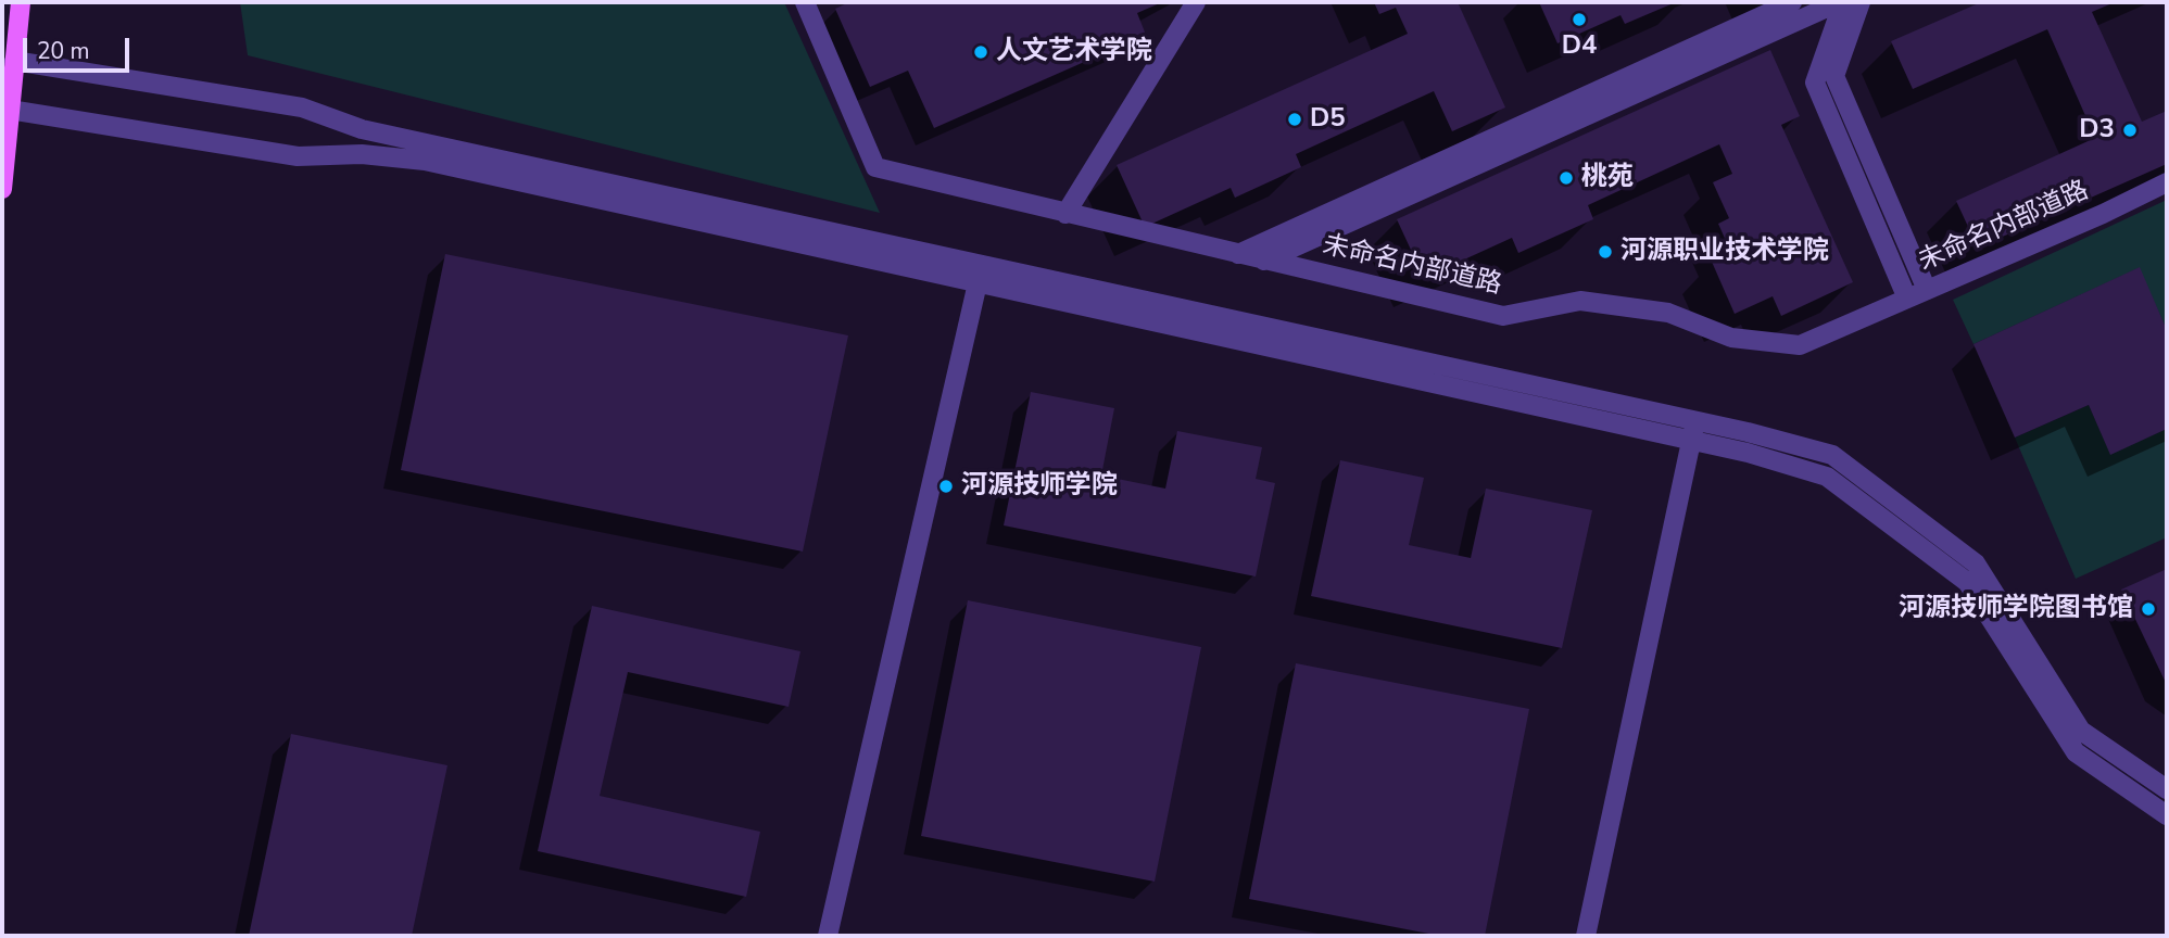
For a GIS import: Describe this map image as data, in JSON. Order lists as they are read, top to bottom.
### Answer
{
  "streets": {
    "street": ["未命名内部道路"]
  },
  "places": [
    "D4",
    "人文艺术学院",
    "D5",
    "D3",
    "桃苑",
    "河源职业技术学院",
    "河源技师学院",
    "河源技师学院图书馆"
  ],
  "scale_bar": "20 m"
}
